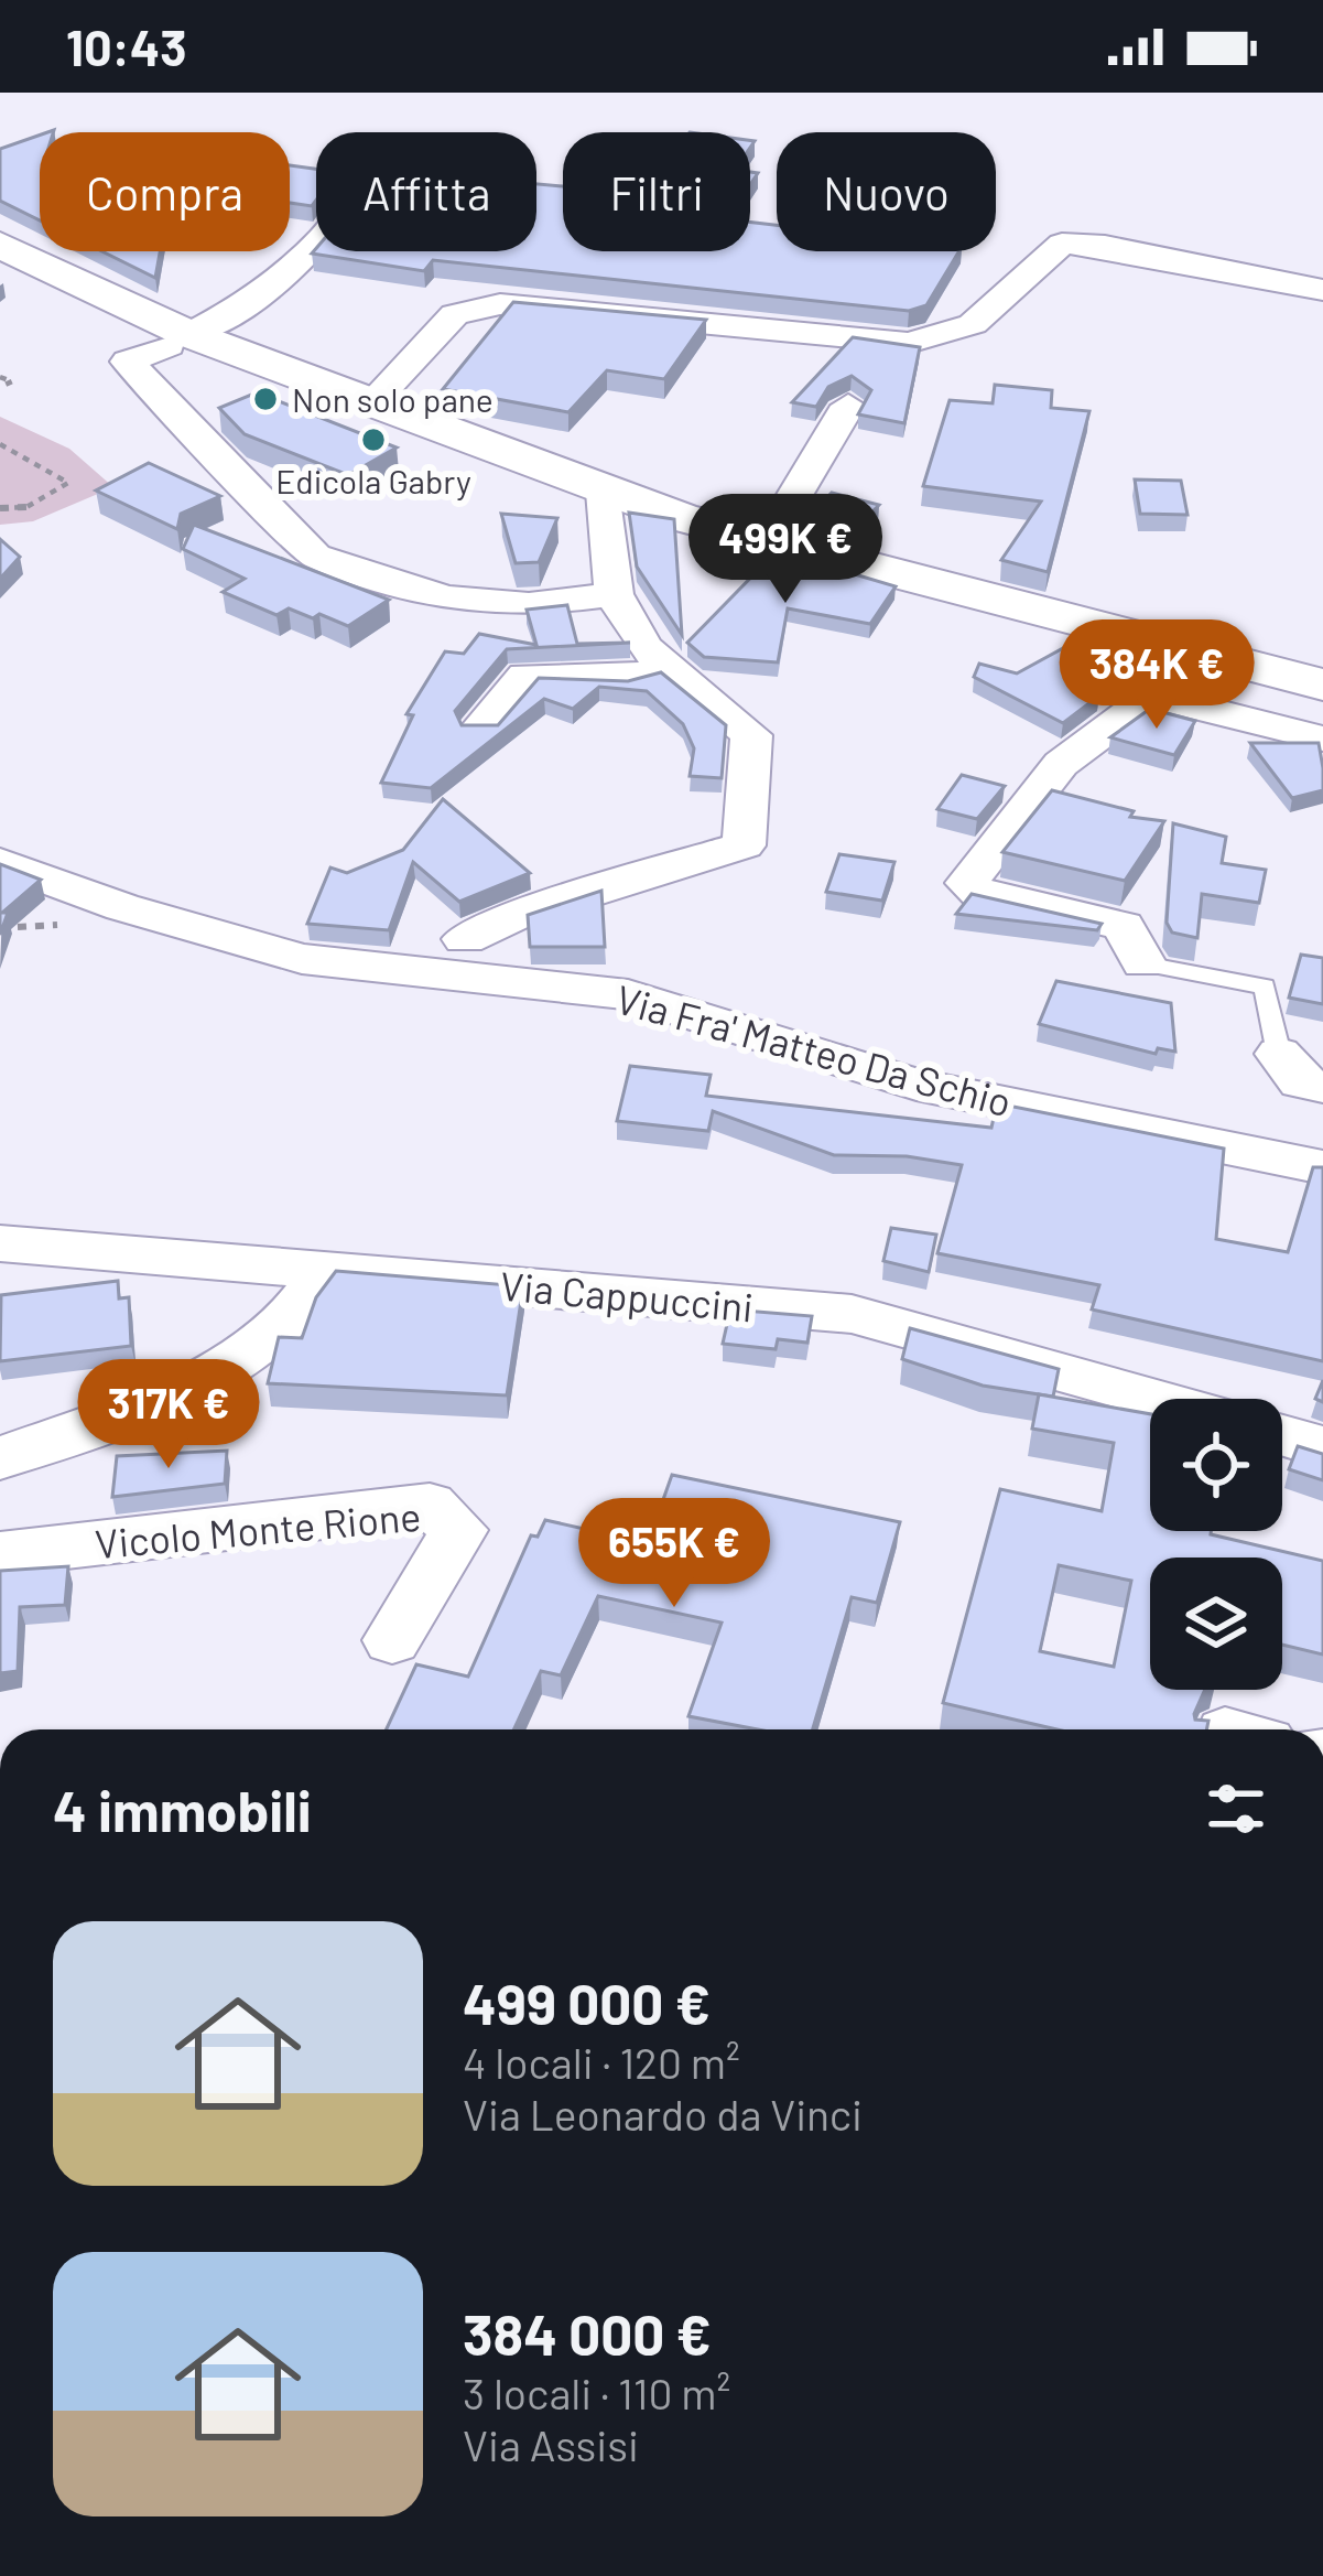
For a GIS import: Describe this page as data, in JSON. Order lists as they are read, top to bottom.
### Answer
{
  "streets": {
    "street": ["Via Fra' Matteo Da Schio", "Via Cappuccini", "Vicolo Monte Rione"]
  },
  "places": ["Non solo pane", "Edicola Gabry"],
  "page": {
    "status": "10:43",
    "chip": [
      "Compra",
      "Affitta",
      "Filtri",
      "Nuovo"
    ],
    "price": [
      "499K €",
      "384K €",
      "317K €",
      "655K €"
    ],
    "heading": "4 immobili",
    "list": [
      {
        "name": "499 000 €",
        "note": "4 locali · 120 m² · Via Leonardo da Vinci"
      },
      {
        "name": "384 000 €",
        "note": "3 locali · 110 m² · Via Assisi"
      }
    ]
  }
}
